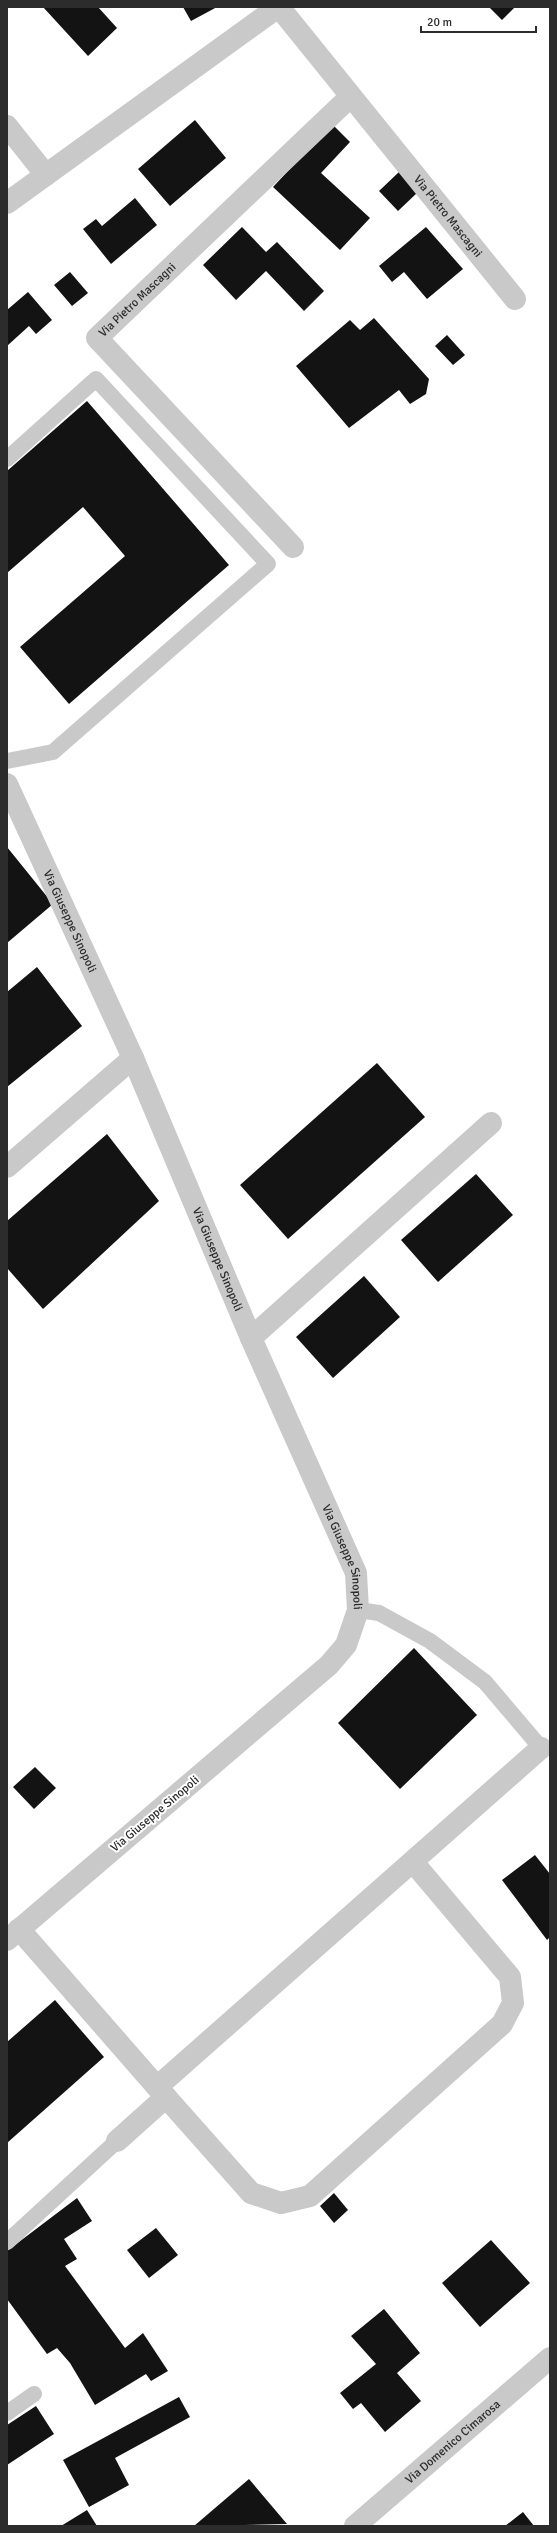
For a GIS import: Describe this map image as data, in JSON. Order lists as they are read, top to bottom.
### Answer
{
  "streets": {
    "street": ["Via Pietro Mascagni", "Via Giuseppe Sinopoli", "Via Domenico Cimarosa"]
  },
  "scale_bar": "20 m"
}
